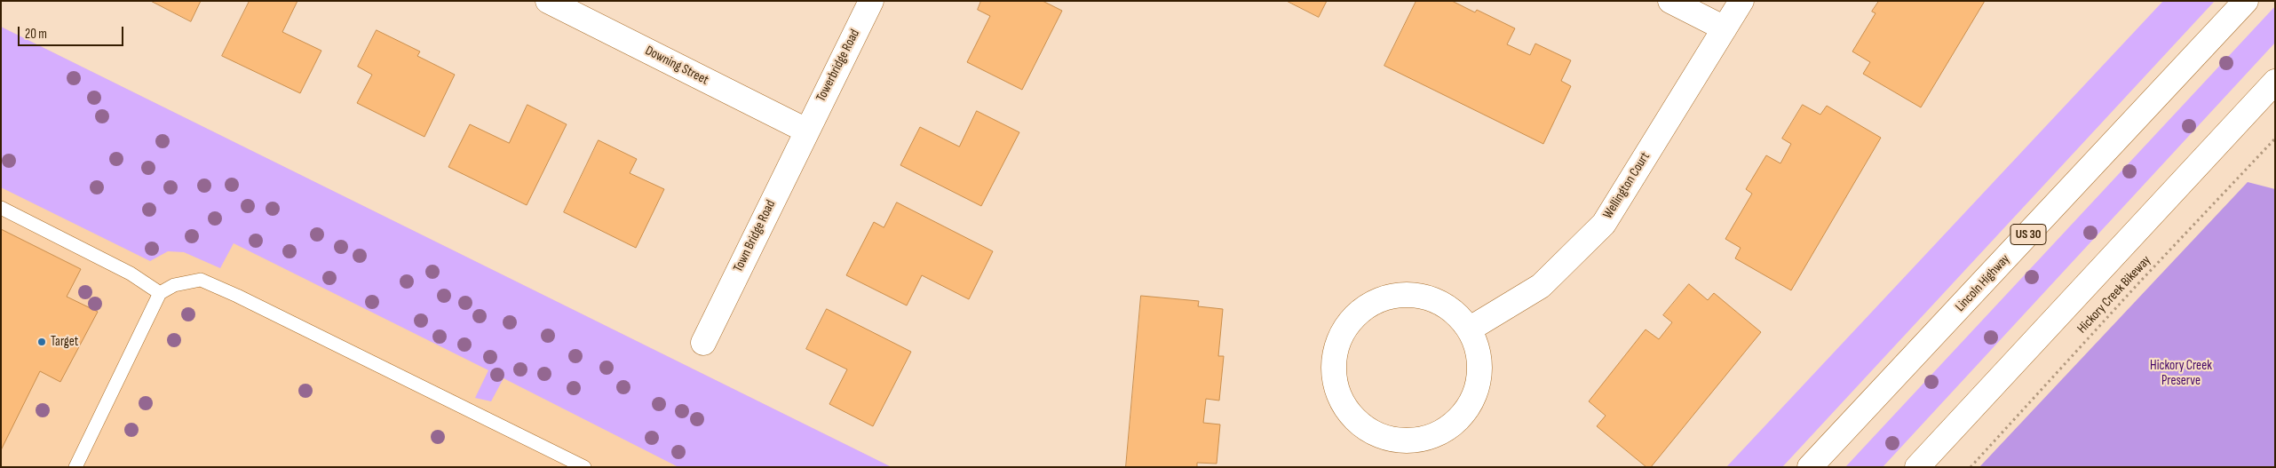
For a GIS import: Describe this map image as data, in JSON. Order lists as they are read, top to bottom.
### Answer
{
  "streets": {
    "street": [
      "Downing Street",
      "Towerbridge Road",
      "Wellington Court",
      "US 30",
      "Town Bridge Road",
      "Lincoln Highway"
    ],
    "path": ["Hickory Creek Bikeway"]
  },
  "crossings": [
    ["Downing Street", "Towerbridge Road"],
    ["Downing Street", "Town Bridge Road"],
    ["Towerbridge Road", "Town Bridge Road"]
  ],
  "parks": ["Hickory Creek Preserve"],
  "places": ["Target"],
  "scale_bar": "20 m"
}
